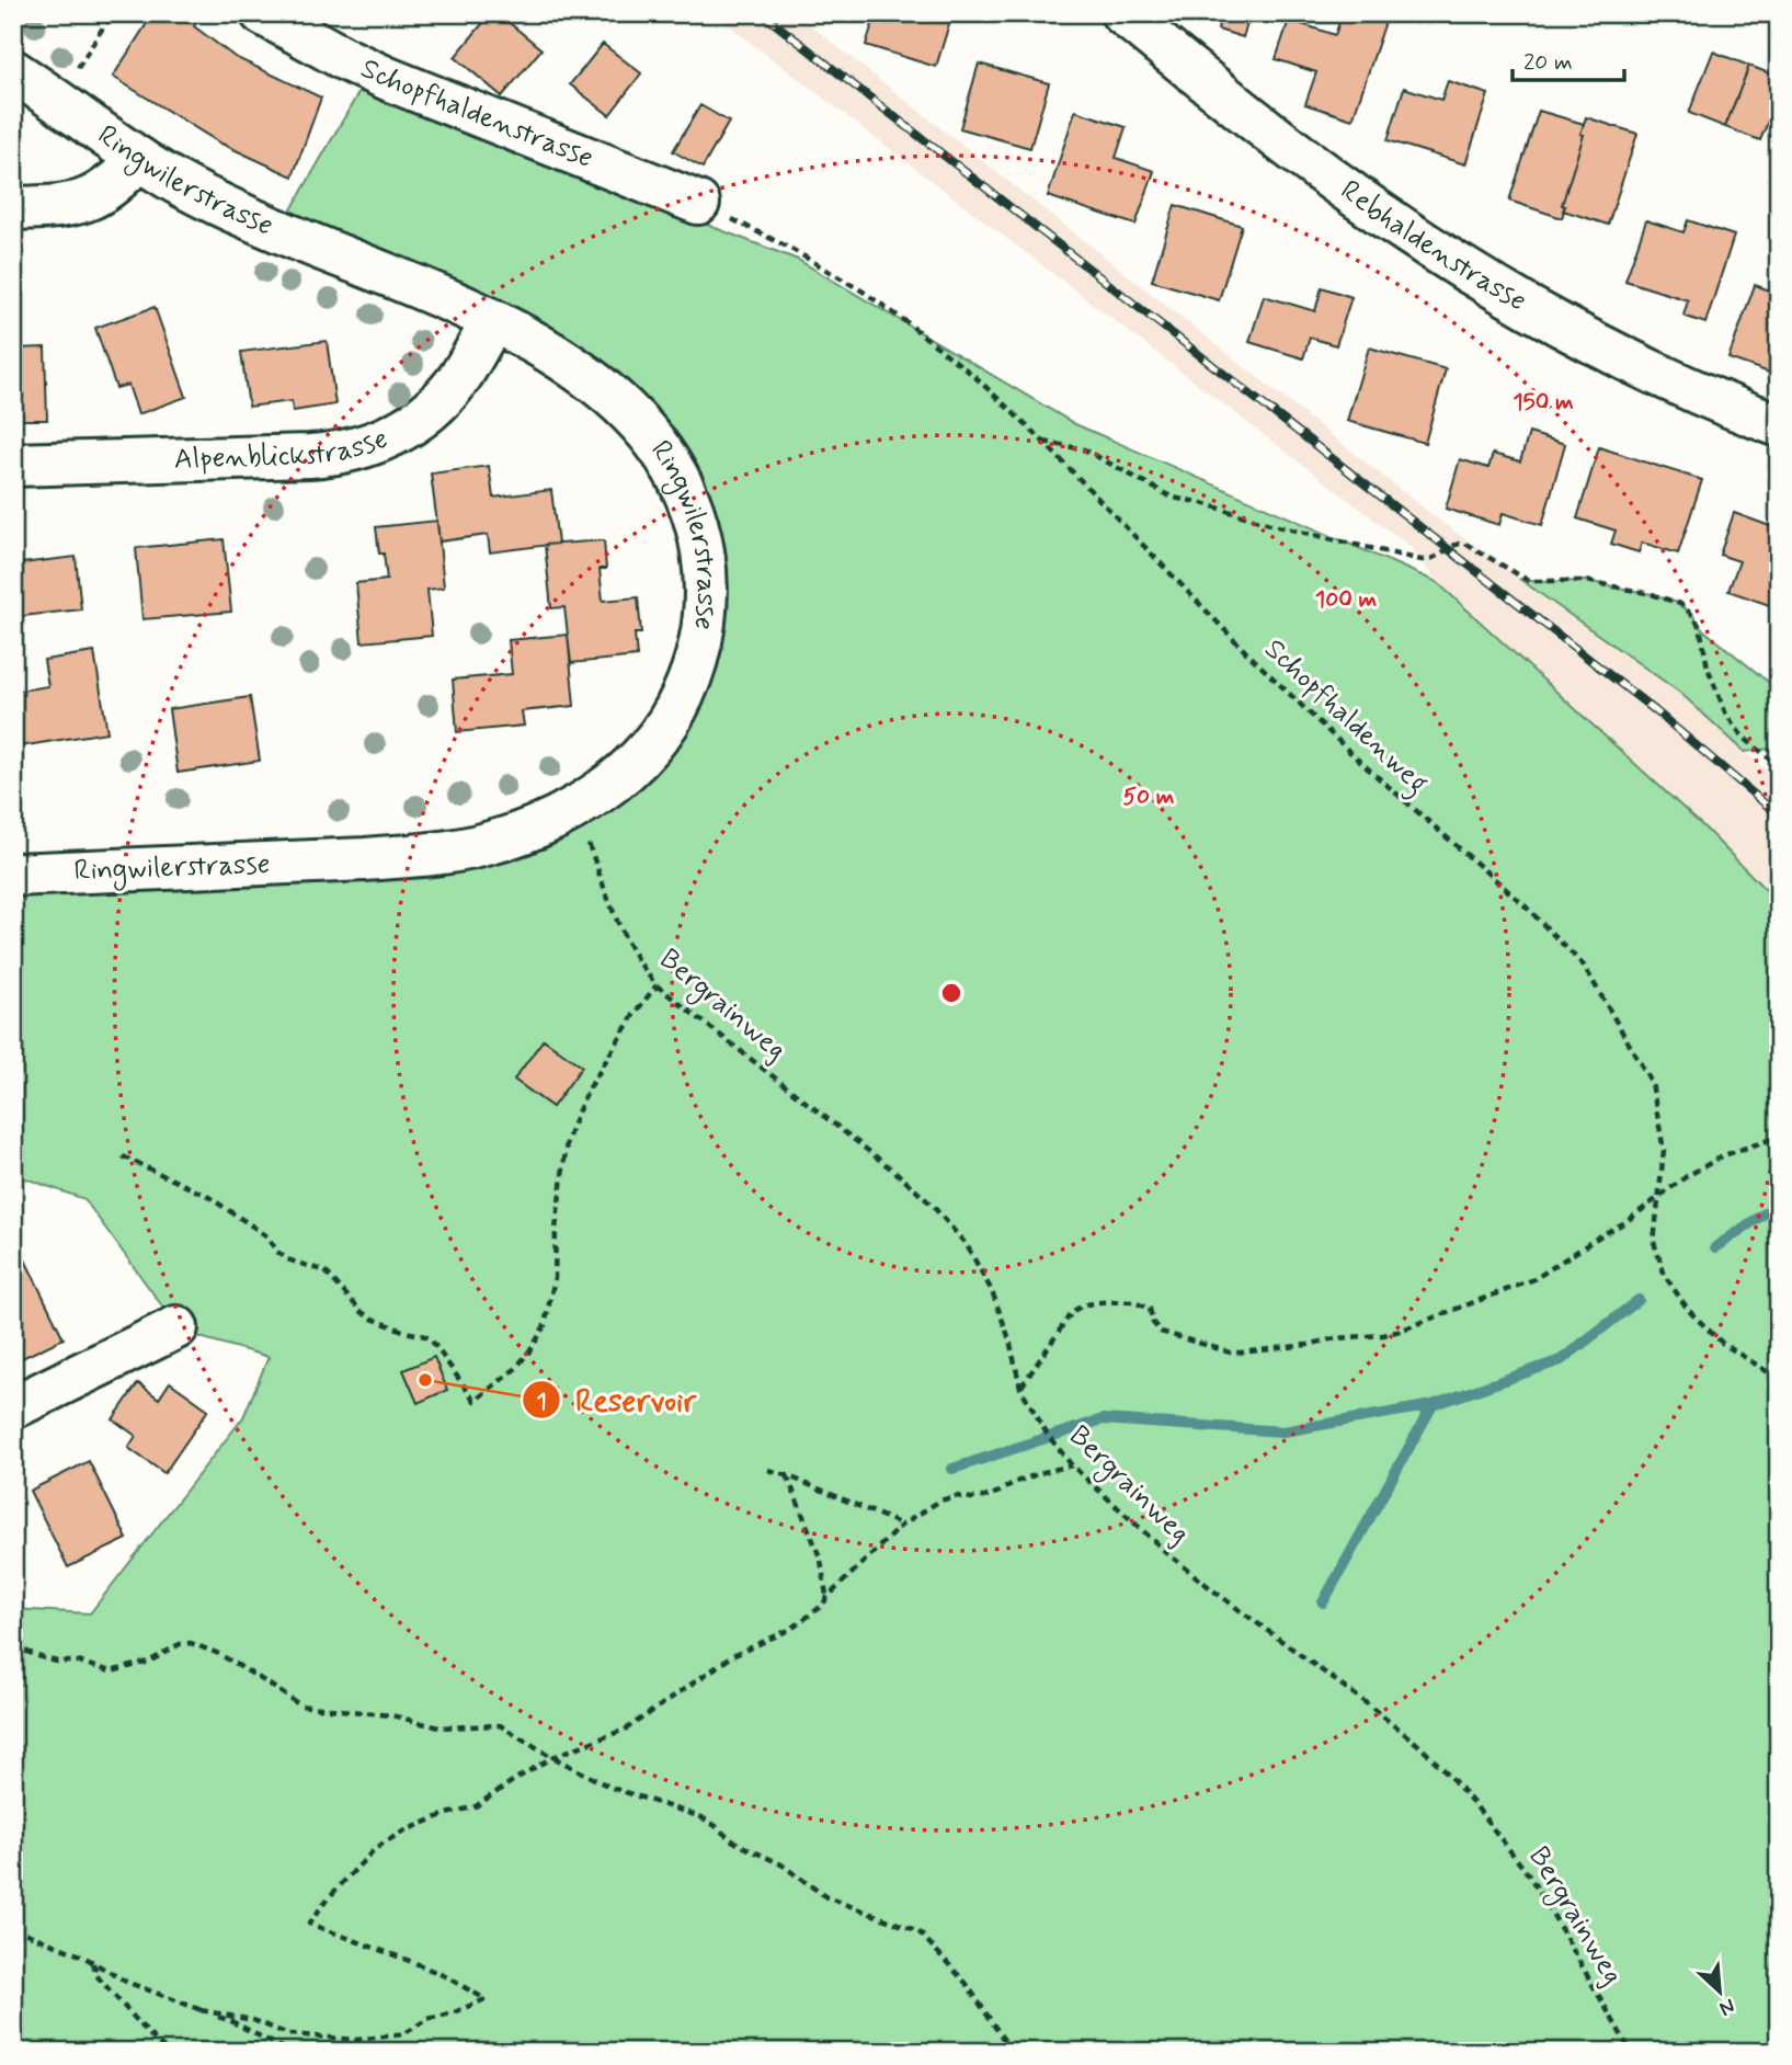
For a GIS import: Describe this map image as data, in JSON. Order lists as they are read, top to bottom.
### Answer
{
  "streets": {
    "street": [
      "Schopfhaldenstrasse",
      "Ringwilerstrasse",
      "Rebhaldenstrasse",
      "Alpenblickstrasse"
    ],
    "path": ["Schopfhaldenweg", "Bergrainweg"]
  },
  "crossings": [
    ["Schopfhaldenstrasse", "Schopfhaldenweg"],
    ["Ringwilerstrasse", "Alpenblickstrasse"],
    ["Ringwilerstrasse", "Bergrainweg"]
  ],
  "places": ["Reservoir"],
  "scale_bar": "20 m",
  "north": "bottom right",
  "rings": ["150 m", "100 m", "50 m"]
}
